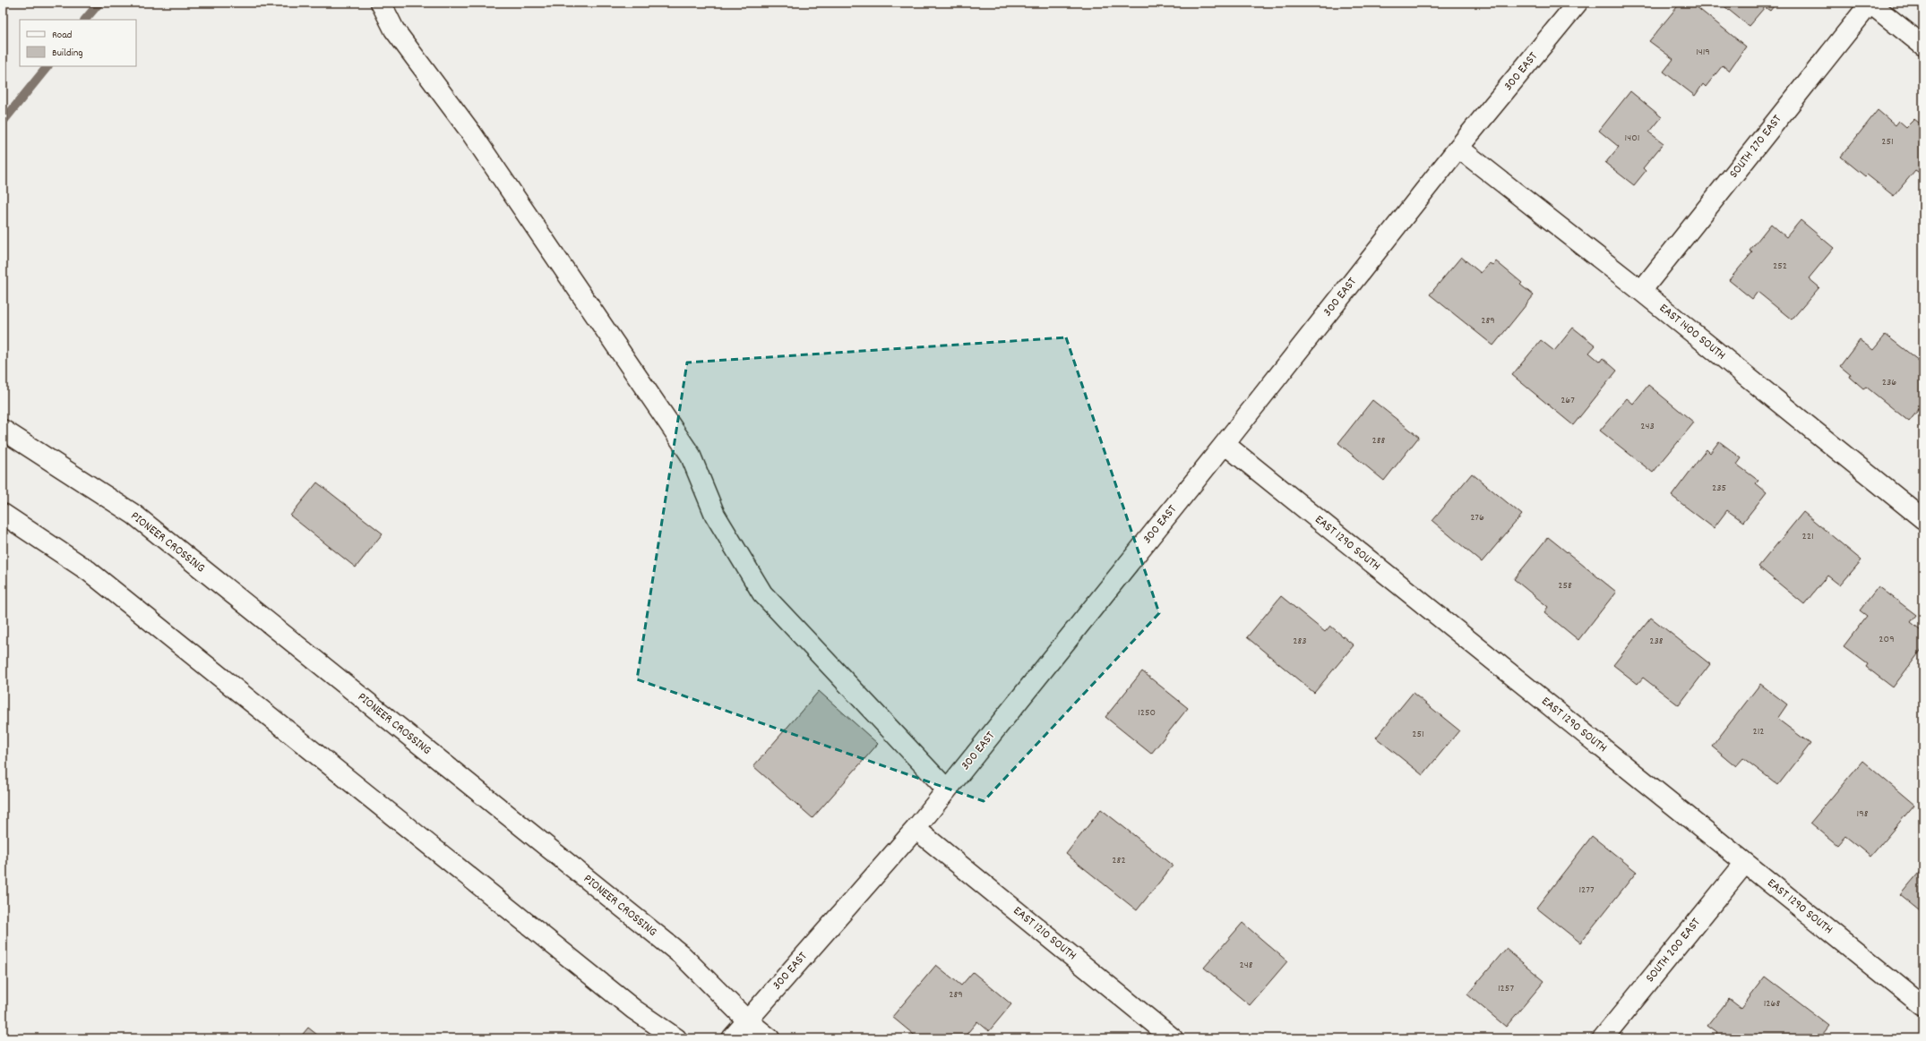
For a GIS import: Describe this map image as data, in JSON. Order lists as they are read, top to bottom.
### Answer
{
  "streets": {
    "main road": [
      "300 EAST",
      "SOUTH 270 EAST",
      "EAST 1400 SOUTH",
      "PIONEER CROSSING",
      "EAST 1290 SOUTH",
      "EAST 1210 SOUTH",
      "SOUTH 200 EAST"
    ]
  },
  "crossings": [
    ["300 EAST", "EAST 1400 SOUTH"],
    ["300 EAST", "PIONEER CROSSING"],
    ["300 EAST", "EAST 1290 SOUTH"],
    ["300 EAST", "EAST 1210 SOUTH"],
    ["SOUTH 270 EAST", "EAST 1400 SOUTH"],
    ["EAST 1290 SOUTH", "SOUTH 200 EAST"]
  ],
  "house_numbers": [
    "1419",
    "1401",
    "251",
    "252",
    "289",
    "236",
    "267",
    "243",
    "288",
    "235",
    "276",
    "221",
    "258",
    "209",
    "283",
    "238",
    "1250",
    "212",
    "251",
    "198",
    "282",
    "1277",
    "248",
    "1257",
    "289",
    "1268"
  ],
  "legend": ["Road", "Building"]
}
